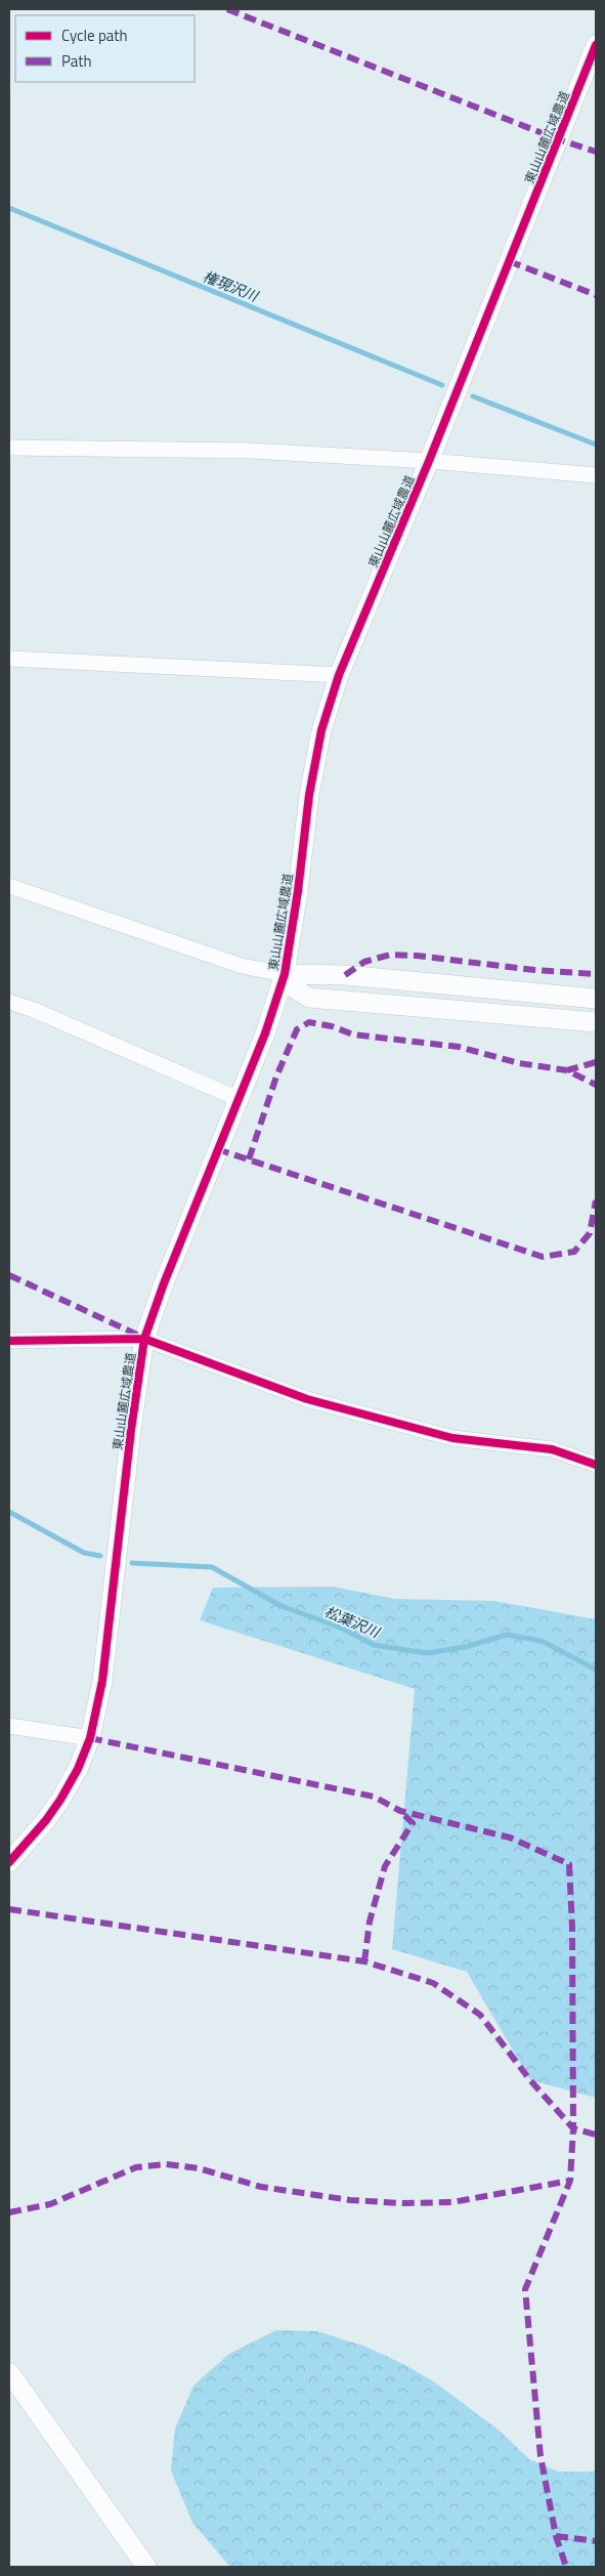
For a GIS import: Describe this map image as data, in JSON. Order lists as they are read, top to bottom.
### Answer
{
  "streets": {
    "street": ["東山山麓広域農道"]
  },
  "water": ["権現沢川", "松葉沢川"],
  "legend": ["Cycle path", "Path"]
}
